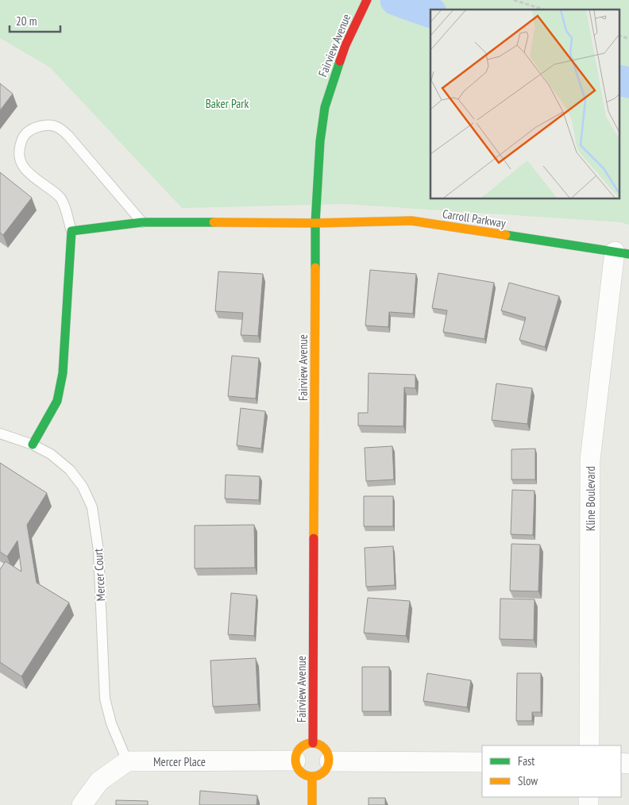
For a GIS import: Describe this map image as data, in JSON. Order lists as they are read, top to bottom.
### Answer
{
  "streets": {
    "street": [
      "Fairview Avenue",
      "Carroll Parkway",
      "Kline Boulevard",
      "Mercer Place"
    ],
    "lane": ["Mercer Court"]
  },
  "crossings": [
    ["Fairview Avenue", "Carroll Parkway"],
    ["Fairview Avenue", "Mercer Place"],
    ["Carroll Parkway", "Kline Boulevard"],
    ["Mercer Court", "Mercer Place"]
  ],
  "parks": ["Baker Park"],
  "legend": ["Fast", "Slow"],
  "scale_bar": "20 m"
}
